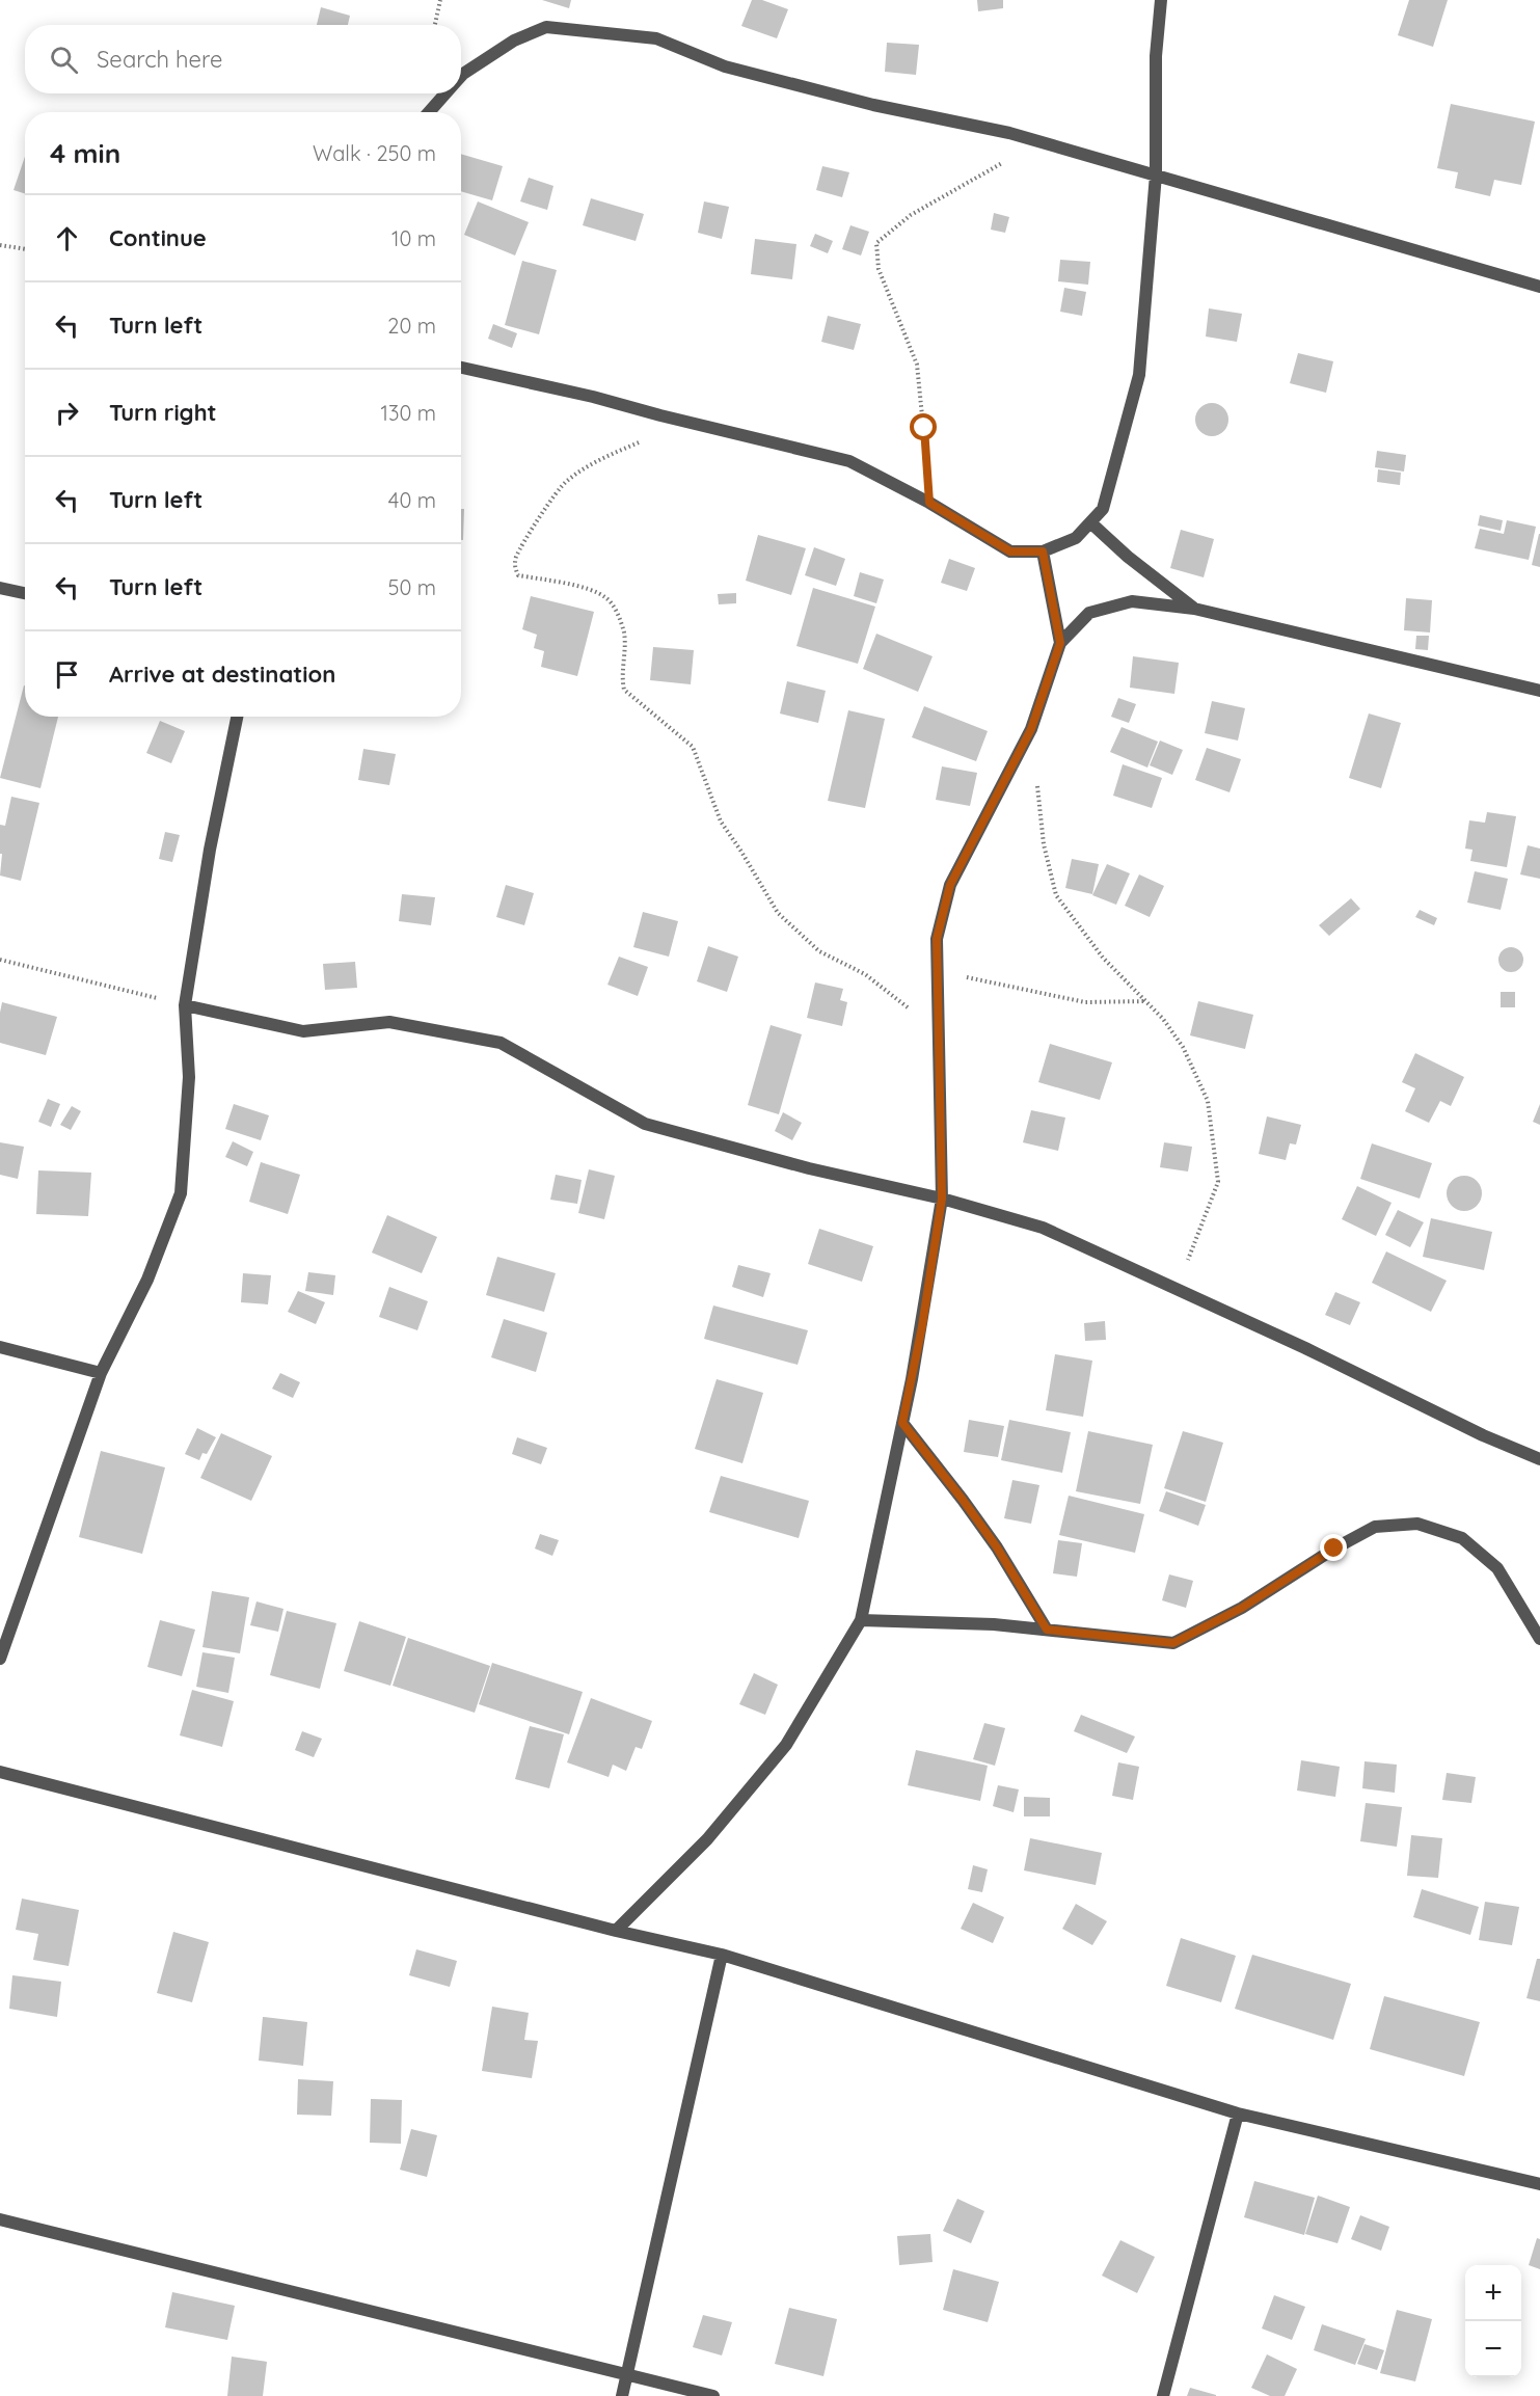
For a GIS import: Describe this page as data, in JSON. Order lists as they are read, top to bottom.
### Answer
{
  "page": {
    "search": "Search here",
    "heading": ["4 min", "Walk · 250 m"],
    "list": [
      ["Continue", "10 m"],
      ["Turn left", "20 m"],
      ["Turn right", "130 m"],
      ["Turn left", "40 m"],
      ["Turn left", "50 m"],
      "Arrive at destination"
    ],
    "map_buttons": ["+", "−"]
  }
}
